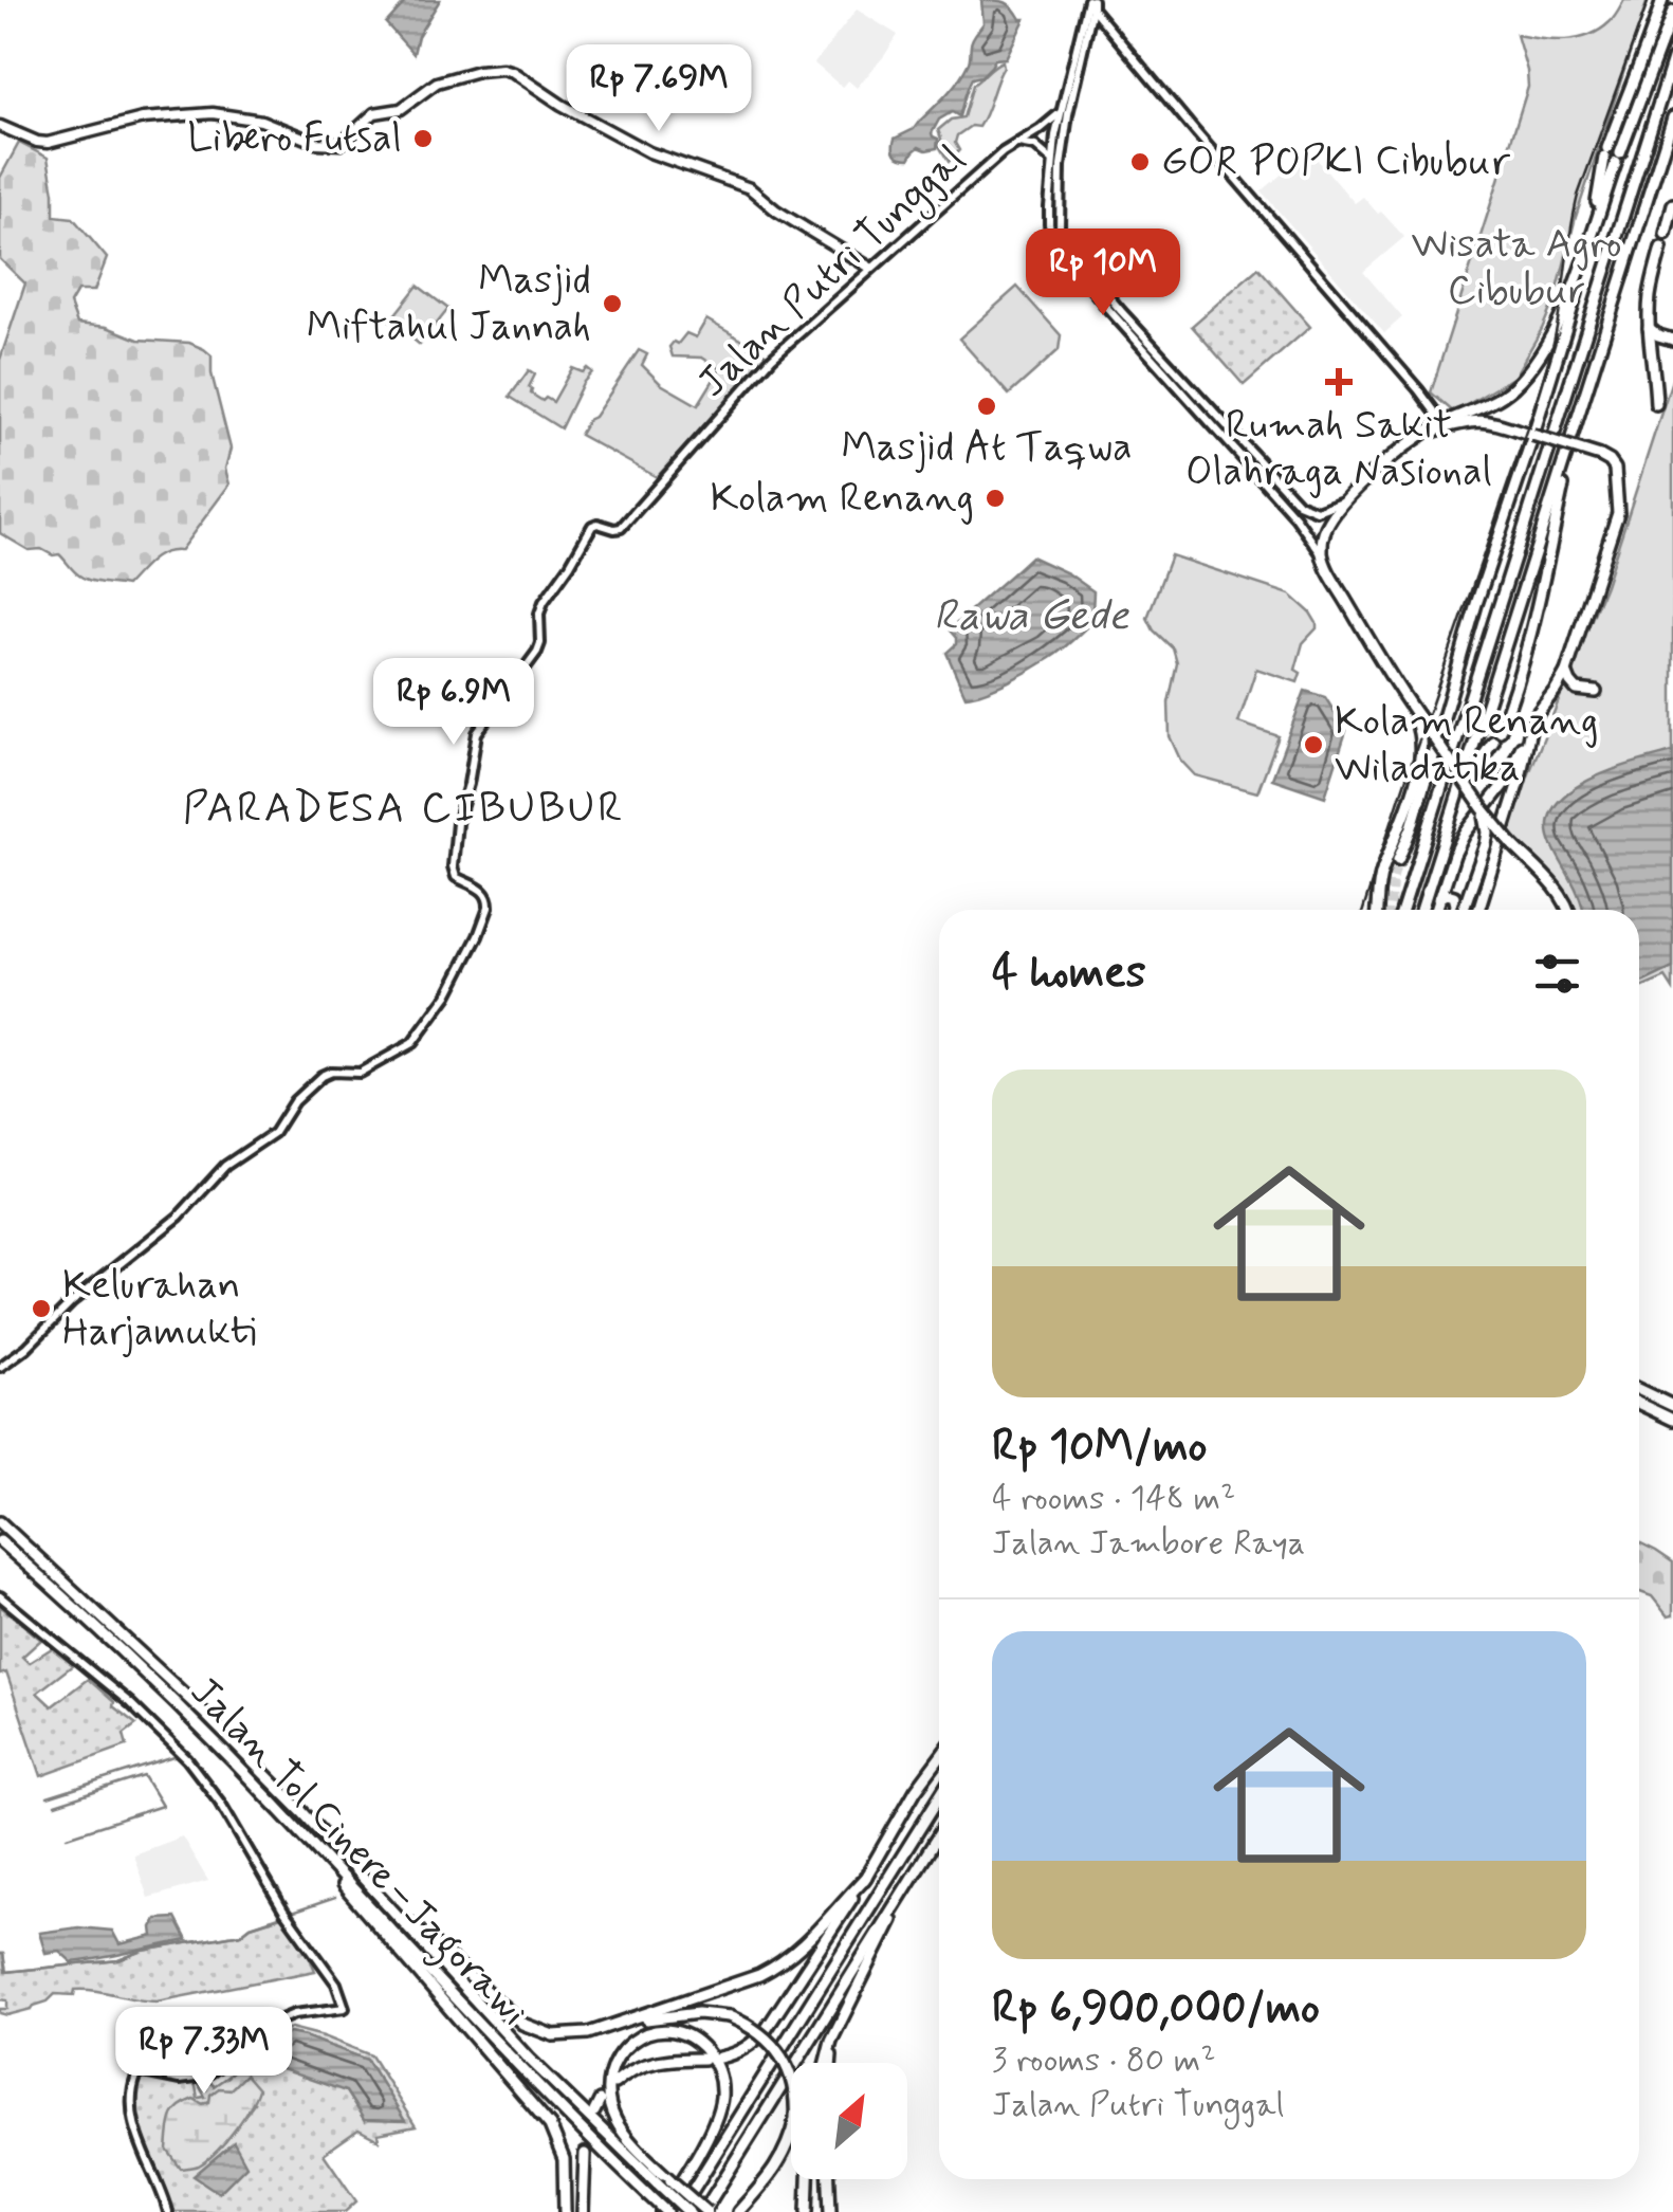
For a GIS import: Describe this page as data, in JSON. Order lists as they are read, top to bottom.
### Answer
{
  "streets": {
    "highway": ["Jalan Tol Cinere–Jagorawi"],
    "street": ["Jalan Putri Tunggal"]
  },
  "districts": ["PARADESA CIBUBUR"],
  "water": ["Rawa Gede"],
  "parks": ["Wisata Agro Cibubur"],
  "places": {
    "other": [
      "Libero Futsal",
      "GOR POPKI Cibubur",
      "Masjid Miftahul Jannah",
      "Masjid At Taqwa",
      "Kolam Renang",
      "Kolam Renang Wiladatika",
      "Kelurahan Harjamukti"
    ],
    "health": ["Rumah Sakit Olahraga Nasional"]
  },
  "north": "top right",
  "page": {
    "price": [
      "Rp 7.69M",
      "Rp 10M",
      "Rp 6.9M",
      "Rp 7.33M"
    ],
    "heading": "4 homes",
    "list": [
      {
        "name": "Rp 10M/mo",
        "note": "4 rooms · 148 m² · Jalan Jambore Raya"
      },
      {
        "name": "Rp 6,900,000/mo",
        "note": "3 rooms · 80 m² · Jalan Putri Tunggal"
      }
    ]
  }
}
